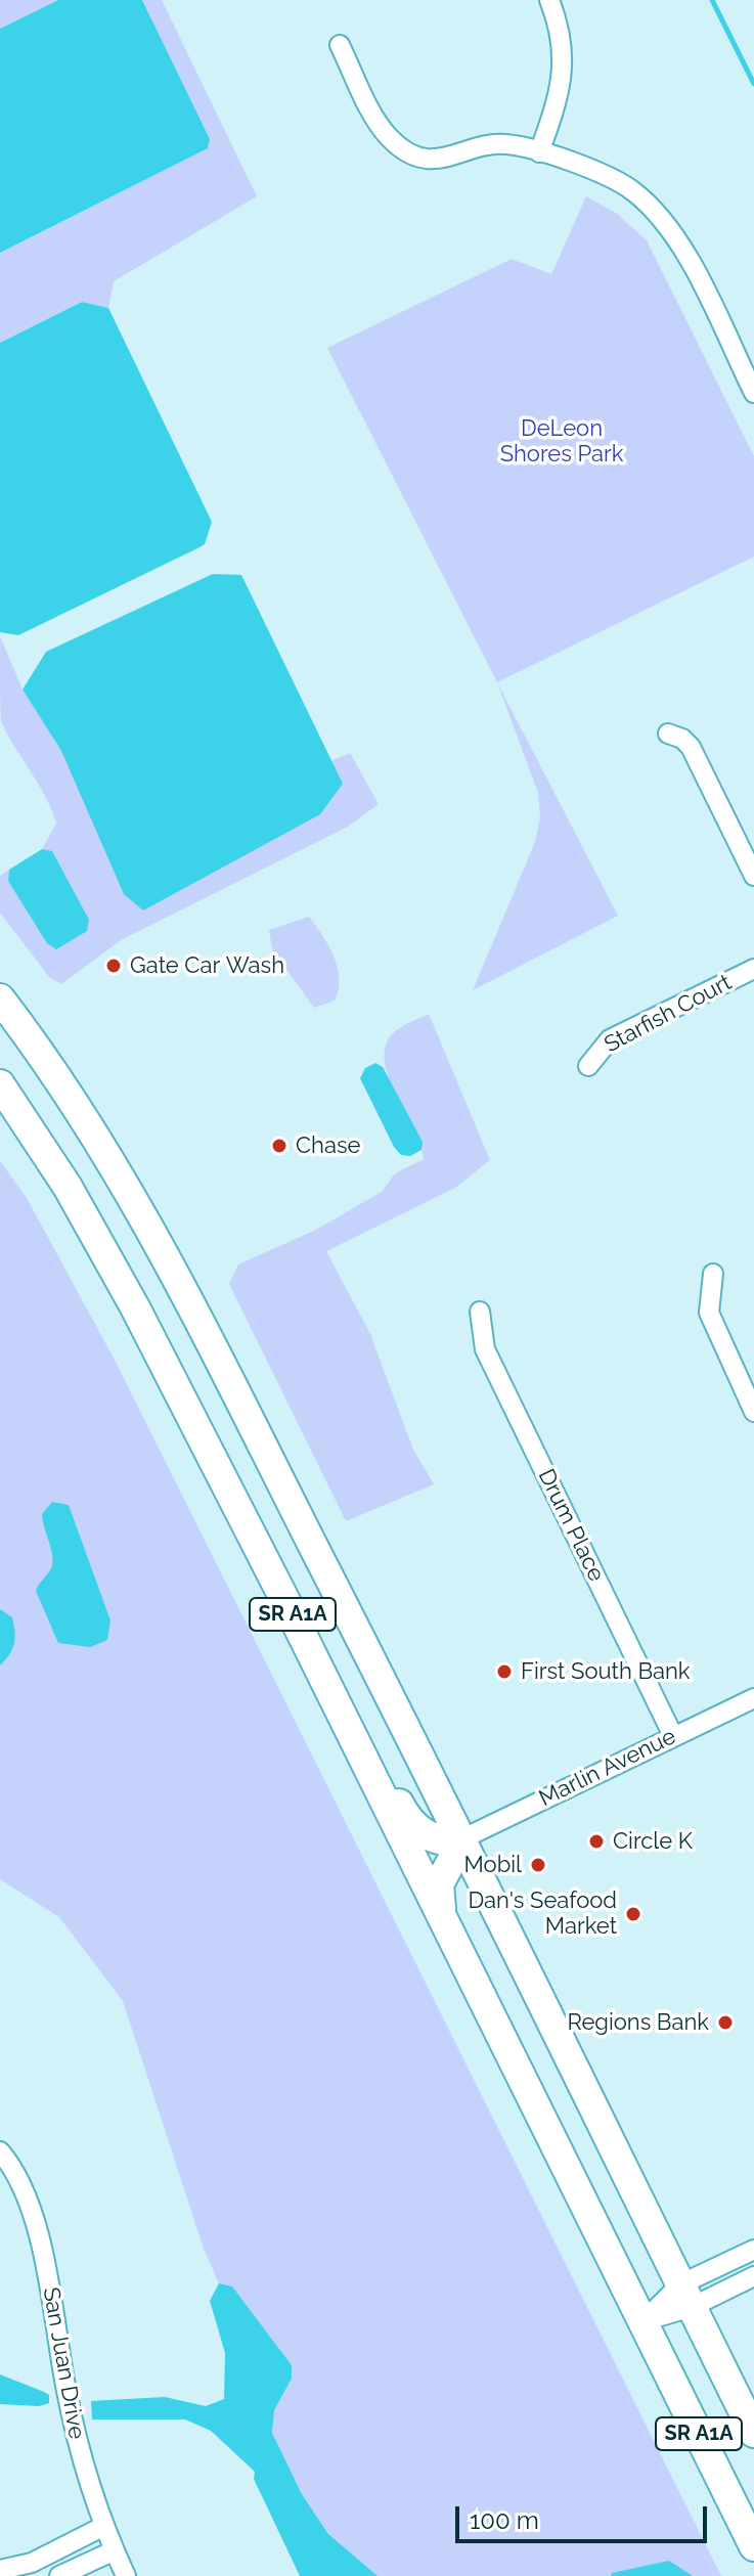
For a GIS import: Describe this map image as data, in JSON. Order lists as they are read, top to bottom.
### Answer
{
  "streets": {
    "main road": ["SR A1A"],
    "street": [
      "Starfish Court",
      "Drum Place",
      "Marlin Avenue",
      "San Juan Drive"
    ]
  },
  "crossings": [
    ["Drum Place", "Marlin Avenue"],
    ["SR A1A", "Marlin Avenue"]
  ],
  "parks": ["DeLeon Shores Park"],
  "places": [
    "Gate Car Wash",
    "Chase",
    "First South Bank",
    "Circle K",
    "Mobil",
    "Dan's Seafood Market",
    "Regions Bank"
  ],
  "scale_bar": "100 m"
}
